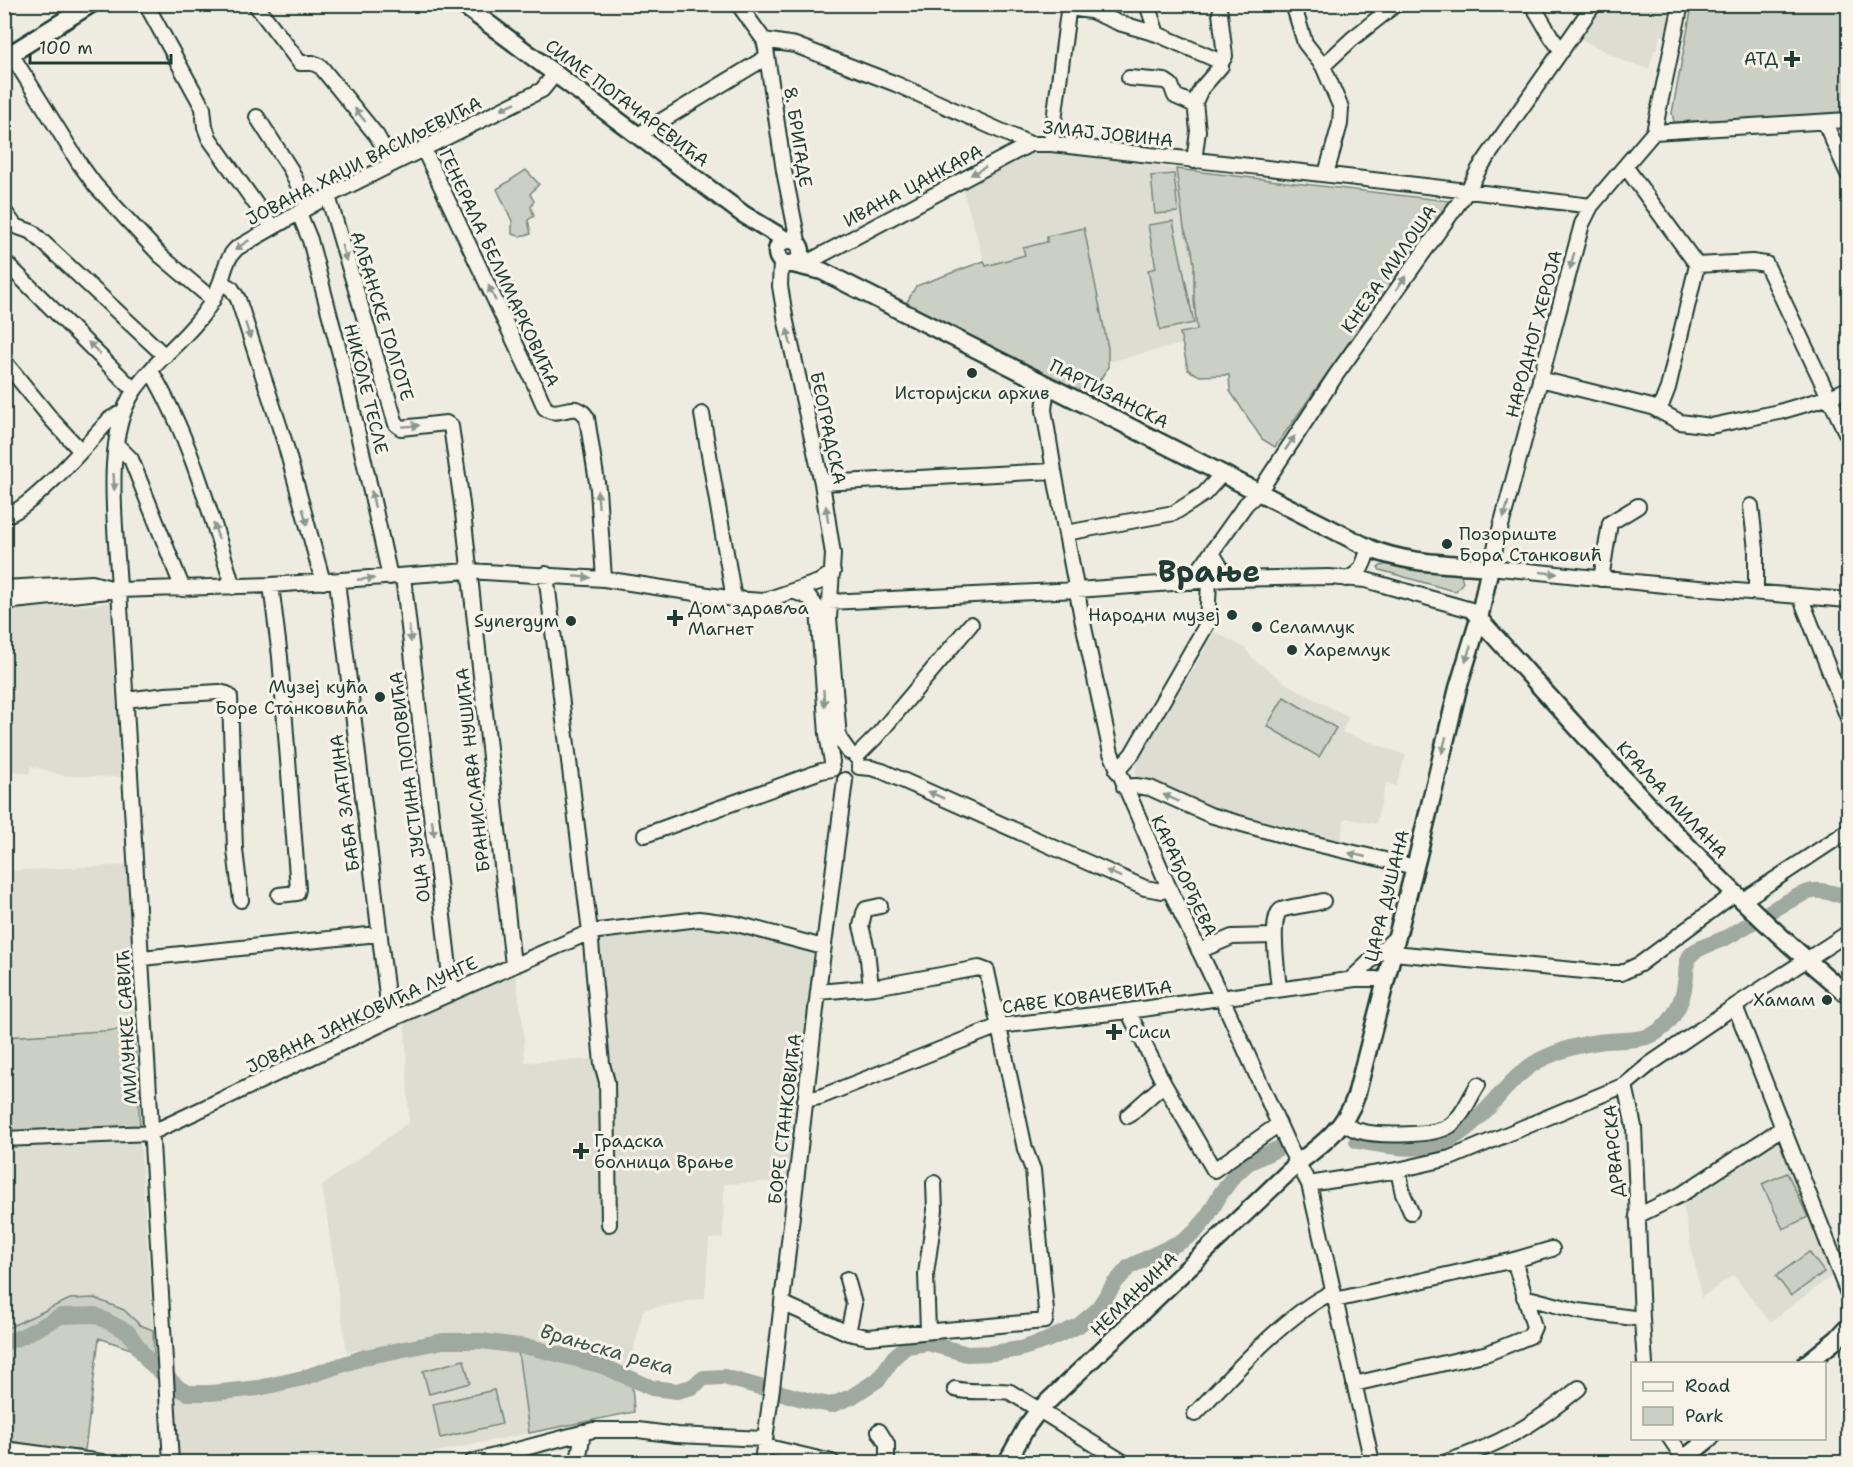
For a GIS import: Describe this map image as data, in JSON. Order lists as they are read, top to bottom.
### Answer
{
  "streets": {
    "main road": [
      "СИМЕ ПОГАЧАРЕВИЋА",
      "ПАРТИЗАНСКА",
      "КРАЉА МИЛАНА",
      "ЦАРА ДУШАНА",
      "НЕМАЊИНА"
    ],
    "street": [
      "ЗМАЈ ЈОВИНА",
      "8. БРИГАДЕ",
      "ЈОВАНА ХАЏИ ВАСИЉЕВИЋА",
      "ИВАНА ЦАНКАРА",
      "ГЕНЕРАЛА БЕЛИМАРКОВИЋА",
      "КНЕЗА МИЛОША",
      "АЛБАНСКЕ ГОЛГОТЕ",
      "НАРОДНОГ ХЕРОЈА",
      "НИКОЛЕ ТЕСЛЕ",
      "БЕОГРАДСКА",
      "БРАНИСЛАВА НУШИЋА",
      "ОЦА ЈУСТИНА ПОПОВИЋА",
      "БАБА ЗЛАТИНА",
      "КАРАЂОРЂЕВА",
      "САВЕ КОВАЧЕВИЋА",
      "ЈОВАНА ЈАНКОВИЋА ЛУНГЕ",
      "МИЛУНКЕ САВИЋ",
      "БОРЕ СТАНКОВИЋА",
      "ДРВАРСКА"
    ]
  },
  "crossings": [
    ["СИМЕ ПОГАЧАРЕВИЋА", "8. БРИГАДЕ"],
    ["СИМЕ ПОГАЧАРЕВИЋА", "ЈОВАНА ХАЏИ ВАСИЉЕВИЋА"],
    ["СИМЕ ПОГАЧАРЕВИЋА", "ИВАНА ЦАНКАРА"],
    ["СИМЕ ПОГАЧАРЕВИЋА", "ПАРТИЗАНСКА"],
    ["СИМЕ ПОГАЧАРЕВИЋА", "БЕОГРАДСКА"],
    ["ЗМАЈ ЈОВИНА", "8. БРИГАДЕ"],
    ["ЗМАЈ ЈОВИНА", "ИВАНА ЦАНКАРА"],
    ["ЗМАЈ ЈОВИНА", "КНЕЗА МИЛОША"],
    ["ЗМАЈ ЈОВИНА", "НАРОДНОГ ХЕРОЈА"],
    ["8. БРИГАДЕ", "ИВАНА ЦАНКАРА"],
    ["8. БРИГАДЕ", "ПАРТИЗАНСКА"],
    ["8. БРИГАДЕ", "БЕОГРАДСКА"],
    ["ЈОВАНА ХАЏИ ВАСИЉЕВИЋА", "ГЕНЕРАЛА БЕЛИМАРКОВИЋА"],
    ["ЈОВАНА ХАЏИ ВАСИЉЕВИЋА", "АЛБАНСКЕ ГОЛГОТЕ"],
    ["ЈОВАНА ХАЏИ ВАСИЉЕВИЋА", "НИКОЛЕ ТЕСЛЕ"],
    ["ЈОВАНА ХАЏИ ВАСИЉЕВИЋА", "БАБА ЗЛАТИНА"],
    ["ЈОВАНА ХАЏИ ВАСИЉЕВИЋА", "МИЛУНКЕ САВИЋ"],
    ["ИВАНА ЦАНКАРА", "ПАРТИЗАНСКА"],
    ["ИВАНА ЦАНКАРА", "БЕОГРАДСКА"],
    ["КНЕЗА МИЛОША", "ПАРТИЗАНСКА"],
    ["АЛБАНСКЕ ГОЛГОТЕ", "БРАНИСЛАВА НУШИЋА"],
    ["НАРОДНОГ ХЕРОЈА", "ПАРТИЗАНСКА"],
    ["НАРОДНОГ ХЕРОЈА", "ЦАРА ДУШАНА"],
    ["НИКОЛЕ ТЕСЛЕ", "ОЦА ЈУСТИНА ПОПОВИЋА"],
    ["ПАРТИЗАНСКА", "БЕОГРАДСКА"],
    ["ПАРТИЗАНСКА", "КАРАЂОРЂЕВА"],
    ["ПАРТИЗАНСКА", "ЦАРА ДУШАНА"],
    ["БЕОГРАДСКА", "БОРЕ СТАНКОВИЋА"],
    ["БРАНИСЛАВА НУШИЋА", "ЈОВАНА ЈАНКОВИЋА ЛУНГЕ"],
    ["ОЦА ЈУСТИНА ПОПОВИЋА", "ЈОВАНА ЈАНКОВИЋА ЛУНГЕ"],
    ["КРАЉА МИЛАНА", "ЦАРА ДУШАНА"],
    ["КРАЉА МИЛАНА", "ДРВАРСКА"],
    ["БАБА ЗЛАТИНА", "ЈОВАНА ЈАНКОВИЋА ЛУНГЕ"],
    ["КАРАЂОРЂЕВА", "ЦАРА ДУШАНА"],
    ["КАРАЂОРЂЕВА", "САВЕ КОВАЧЕВИЋА"],
    ["КАРАЂОРЂЕВА", "НЕМАЊИНА"],
    ["ЦАРА ДУШАНА", "САВЕ КОВАЧЕВИЋА"],
    ["ЦАРА ДУШАНА", "НЕМАЊИНА"],
    ["САВЕ КОВАЧЕВИЋА", "БОРЕ СТАНКОВИЋА"],
    ["ЈОВАНА ЈАНКОВИЋА ЛУНГЕ", "МИЛУНКЕ САВИЋ"],
    ["ЈОВАНА ЈАНКОВИЋА ЛУНГЕ", "БОРЕ СТАНКОВИЋА"]
  ],
  "one_way": [
    "ИВАНА ЦАНКАРА",
    "ГЕНЕРАЛА БЕЛИМАРКОВИЋА",
    "КНЕЗА МИЛОША",
    "АЛБАНСКЕ ГОЛГОТЕ",
    "НАРОДНОГ ХЕРОЈА",
    "НИКОЛЕ ТЕСЛЕ",
    "ОЦА ЈУСТИНА ПОПОВИЋА",
    "ЦАРА ДУШАНА"
  ],
  "districts": ["Врање"],
  "water": ["Врањска река"],
  "places": {
    "health": [
      "АТД",
      "Дом здравља Магнет",
      "Сиси",
      "Градска болница Врање"
    ],
    "other": [
      "Историјски архив",
      "Позориште Бора Станковић",
      "Народни музеј",
      "Synergym",
      "Селамлук",
      "Харемлук",
      "Музеј кућа Боре Станковића",
      "Хамам"
    ]
  },
  "legend": ["Road", "Park"],
  "scale_bar": "100 m"
}
